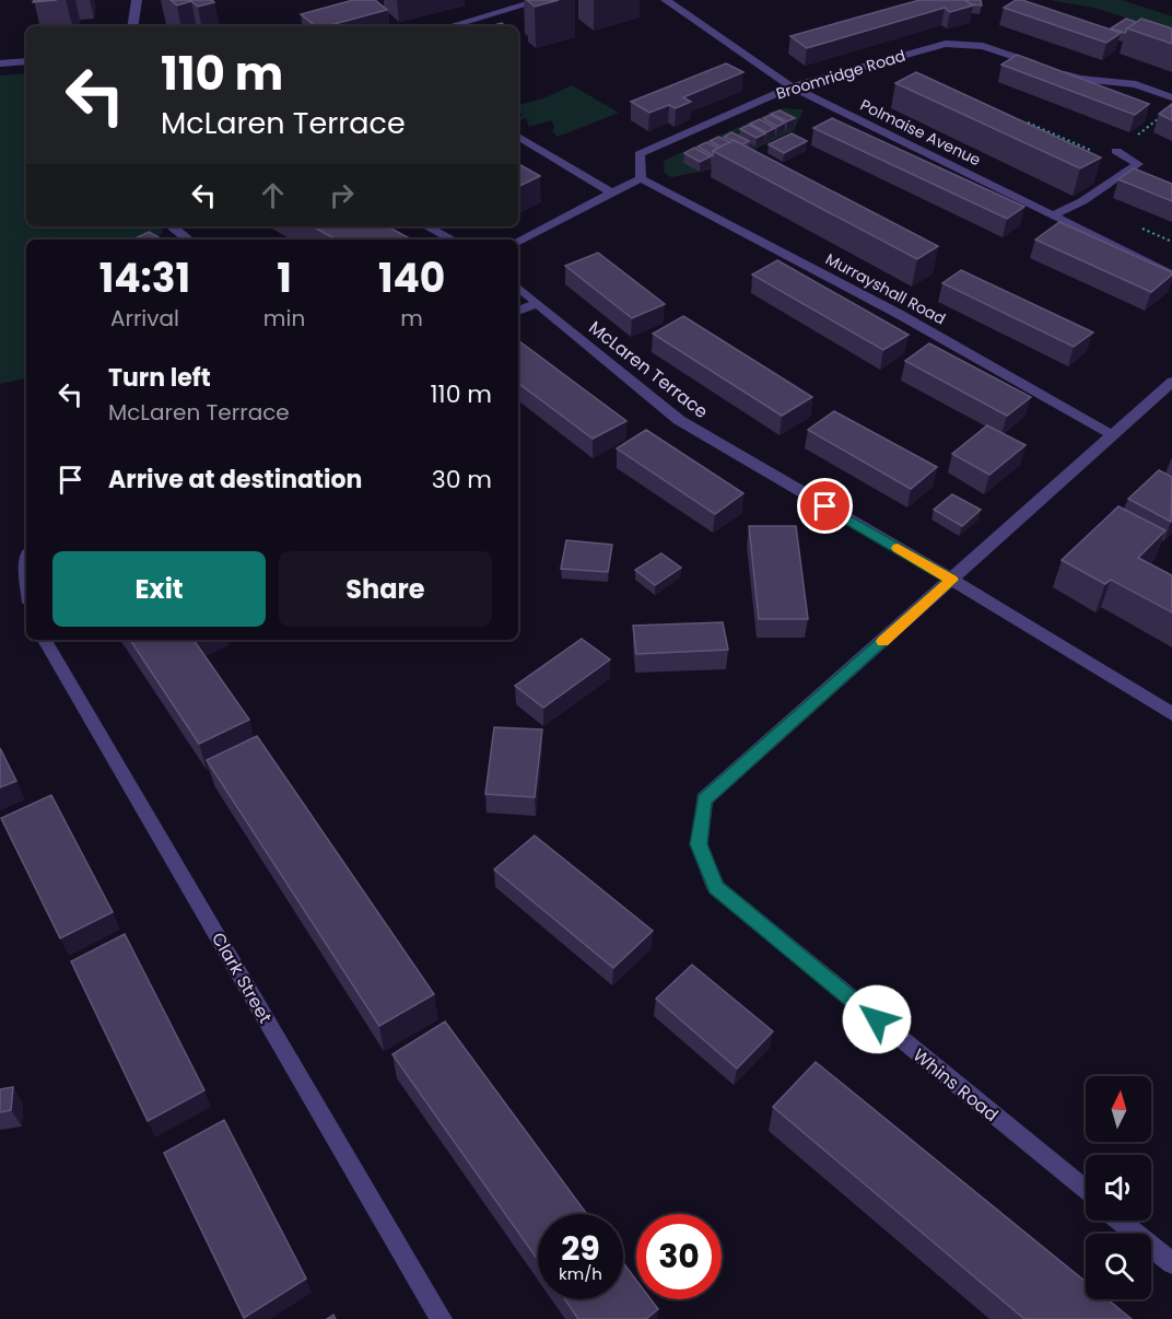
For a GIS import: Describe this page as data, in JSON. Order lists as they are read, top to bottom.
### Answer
{
  "streets": {
    "street": [
      "Broomridge Road",
      "Polmaise Avenue",
      "Murrayshall Road",
      "McLaren Terrace",
      "Clark Street",
      "Whins Road"
    ]
  },
  "crossings": [
    ["Broomridge Road", "Polmaise Avenue"],
    ["Broomridge Road", "Murrayshall Road"],
    ["McLaren Terrace", "Whins Road"]
  ],
  "north": "top",
  "page": {
    "turn": ["110 m", "McLaren Terrace"],
    "eta": [
      "14:31",
      "Arrival",
      "1",
      "min",
      "140",
      "m"
    ],
    "list": [
      {
        "name": "Turn left",
        "note": "McLaren Terrace",
        "value": "110 m"
      },
      {
        "name": "Arrive at destination",
        "value": "30 m"
      }
    ],
    "buttons": ["Exit", "Share"],
    "speed": "29 km/h",
    "limit": "30"
  }
}
